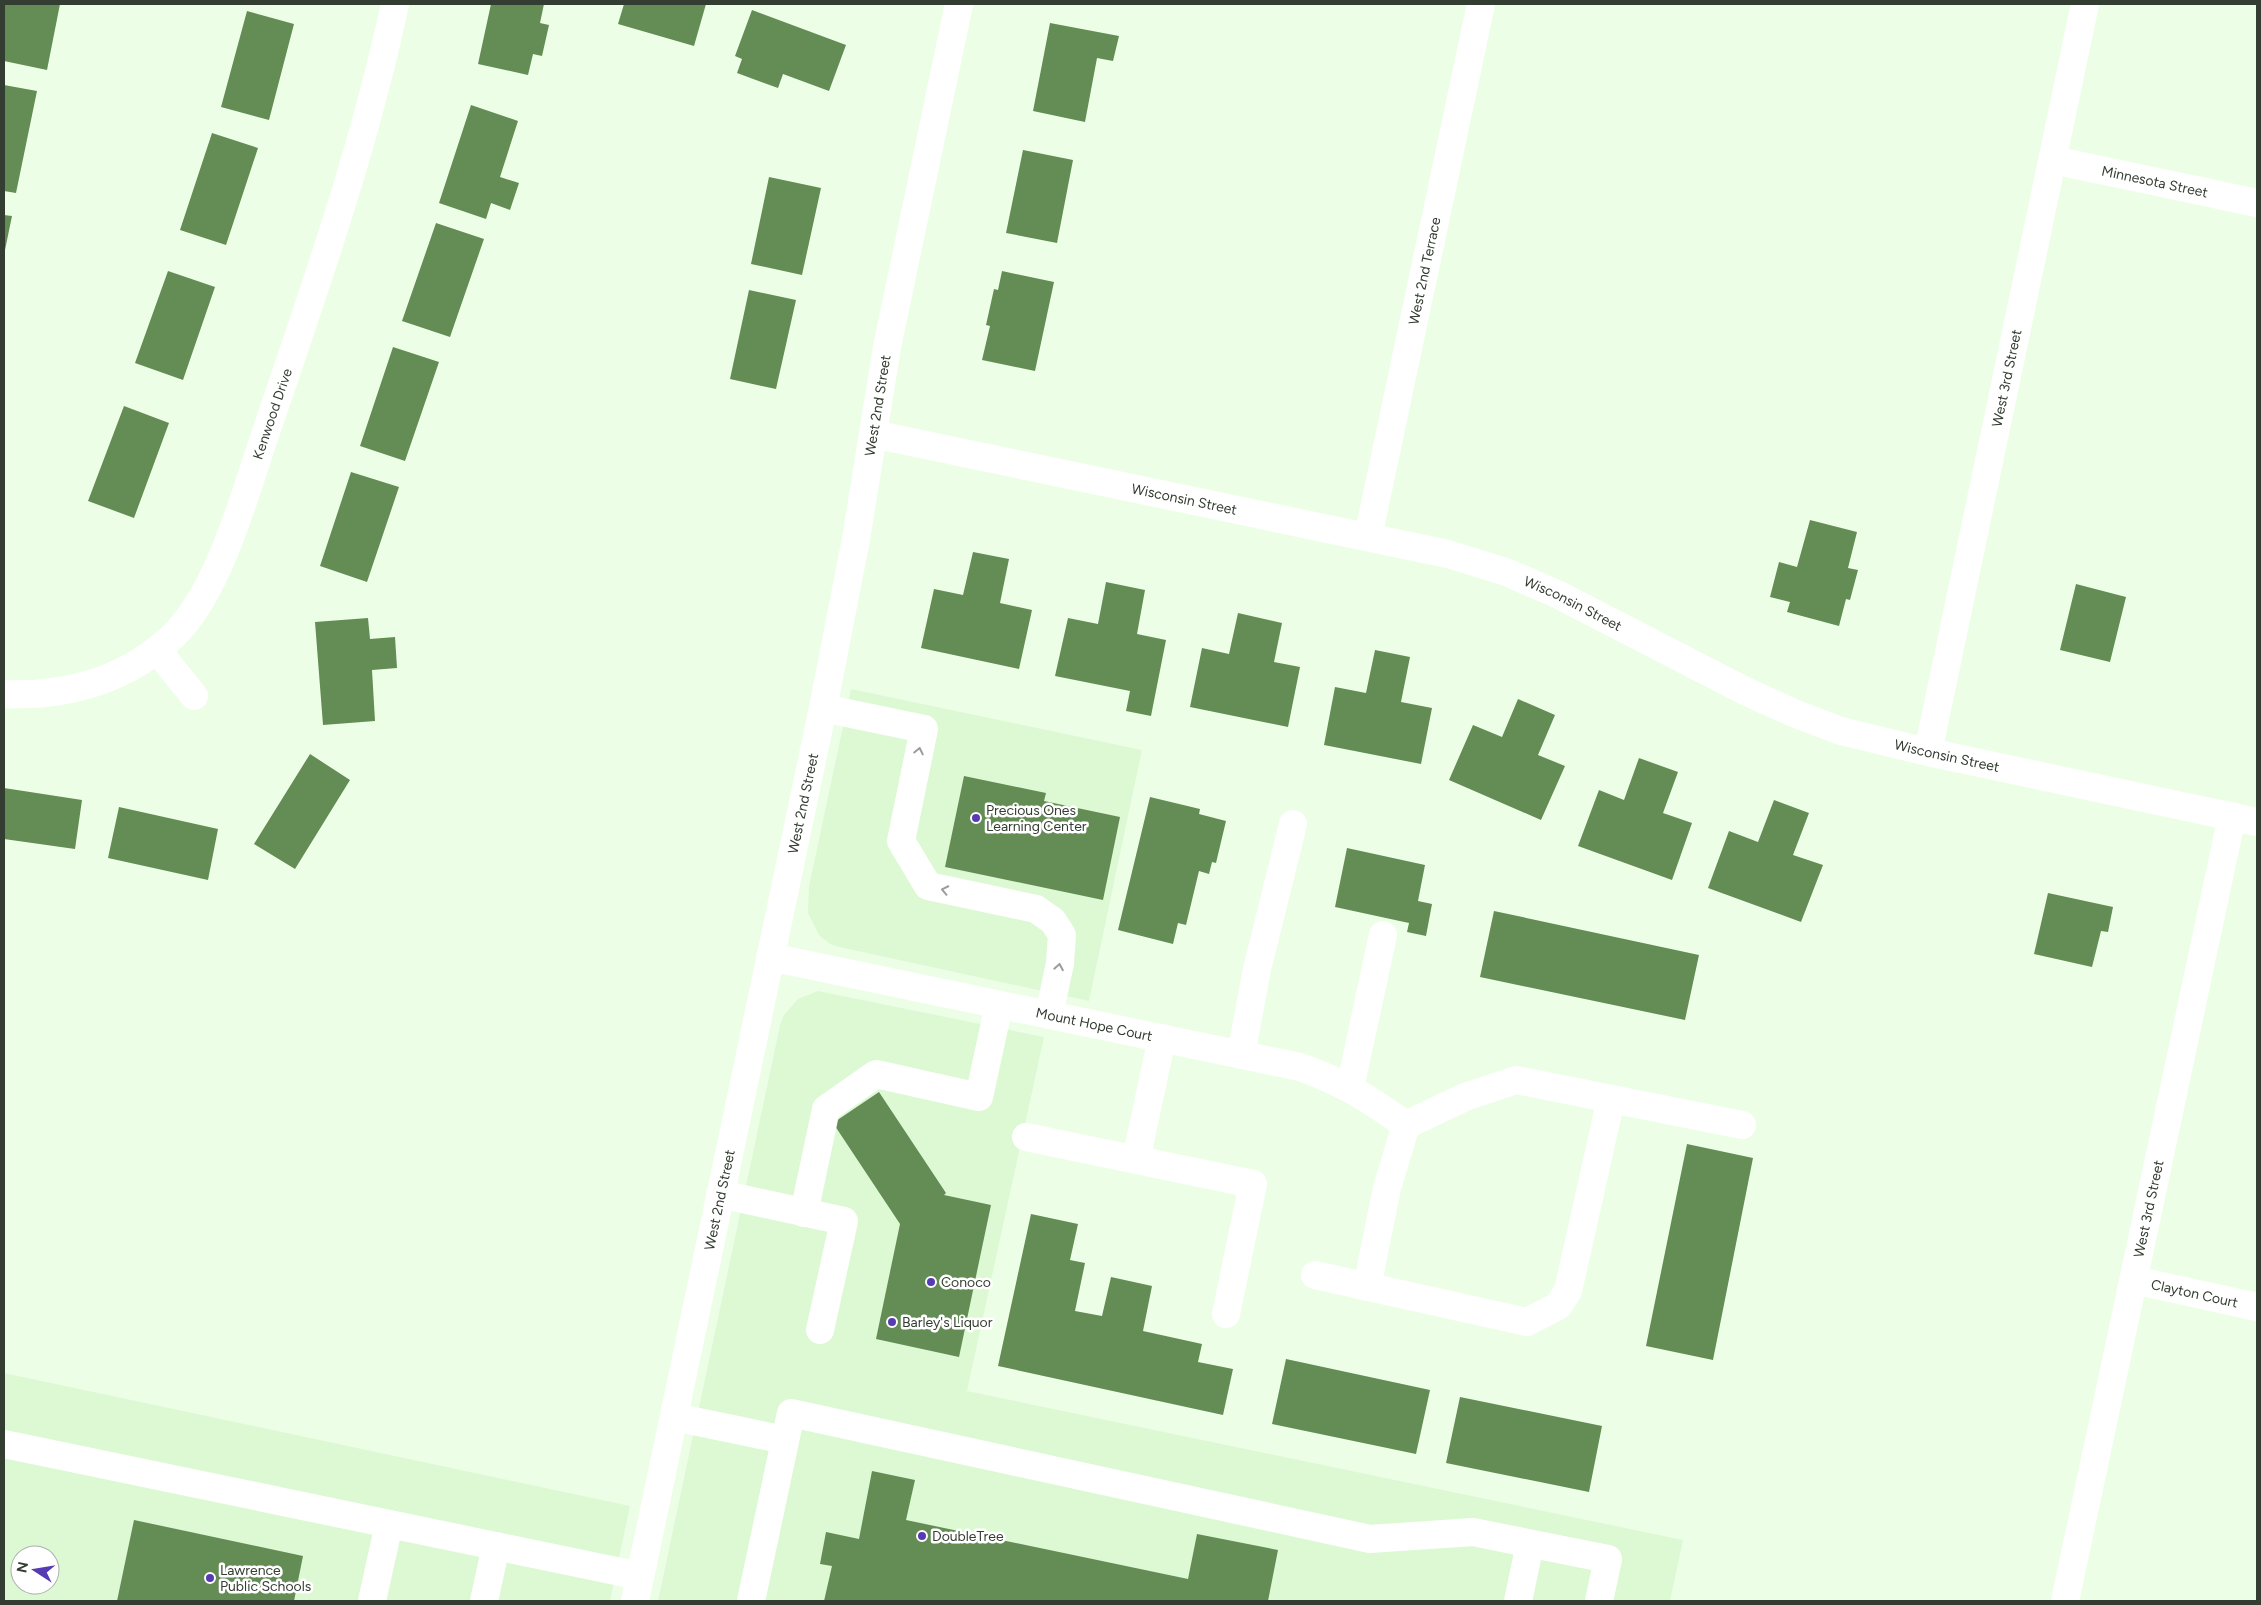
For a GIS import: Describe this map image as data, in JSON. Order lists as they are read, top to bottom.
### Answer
{
  "streets": {
    "street": [
      "Minnesota Street",
      "West 2nd Terrace",
      "West 3rd Street",
      "West 2nd Street",
      "Kenwood Drive",
      "Wisconsin Street",
      "Mount Hope Court",
      "Clayton Court"
    ]
  },
  "crossings": [
    ["Minnesota Street", "West 3rd Street"],
    ["West 2nd Terrace", "Wisconsin Street"],
    ["West 3rd Street", "Wisconsin Street"],
    ["West 3rd Street", "Clayton Court"],
    ["West 2nd Street", "Wisconsin Street"],
    ["West 2nd Street", "Mount Hope Court"]
  ],
  "places": [
    "Precious Ones Learning Center",
    "Conoco",
    "Barley's Liquor",
    "DoubleTree",
    "Lawrence Public Schools"
  ],
  "north": "left"
}
